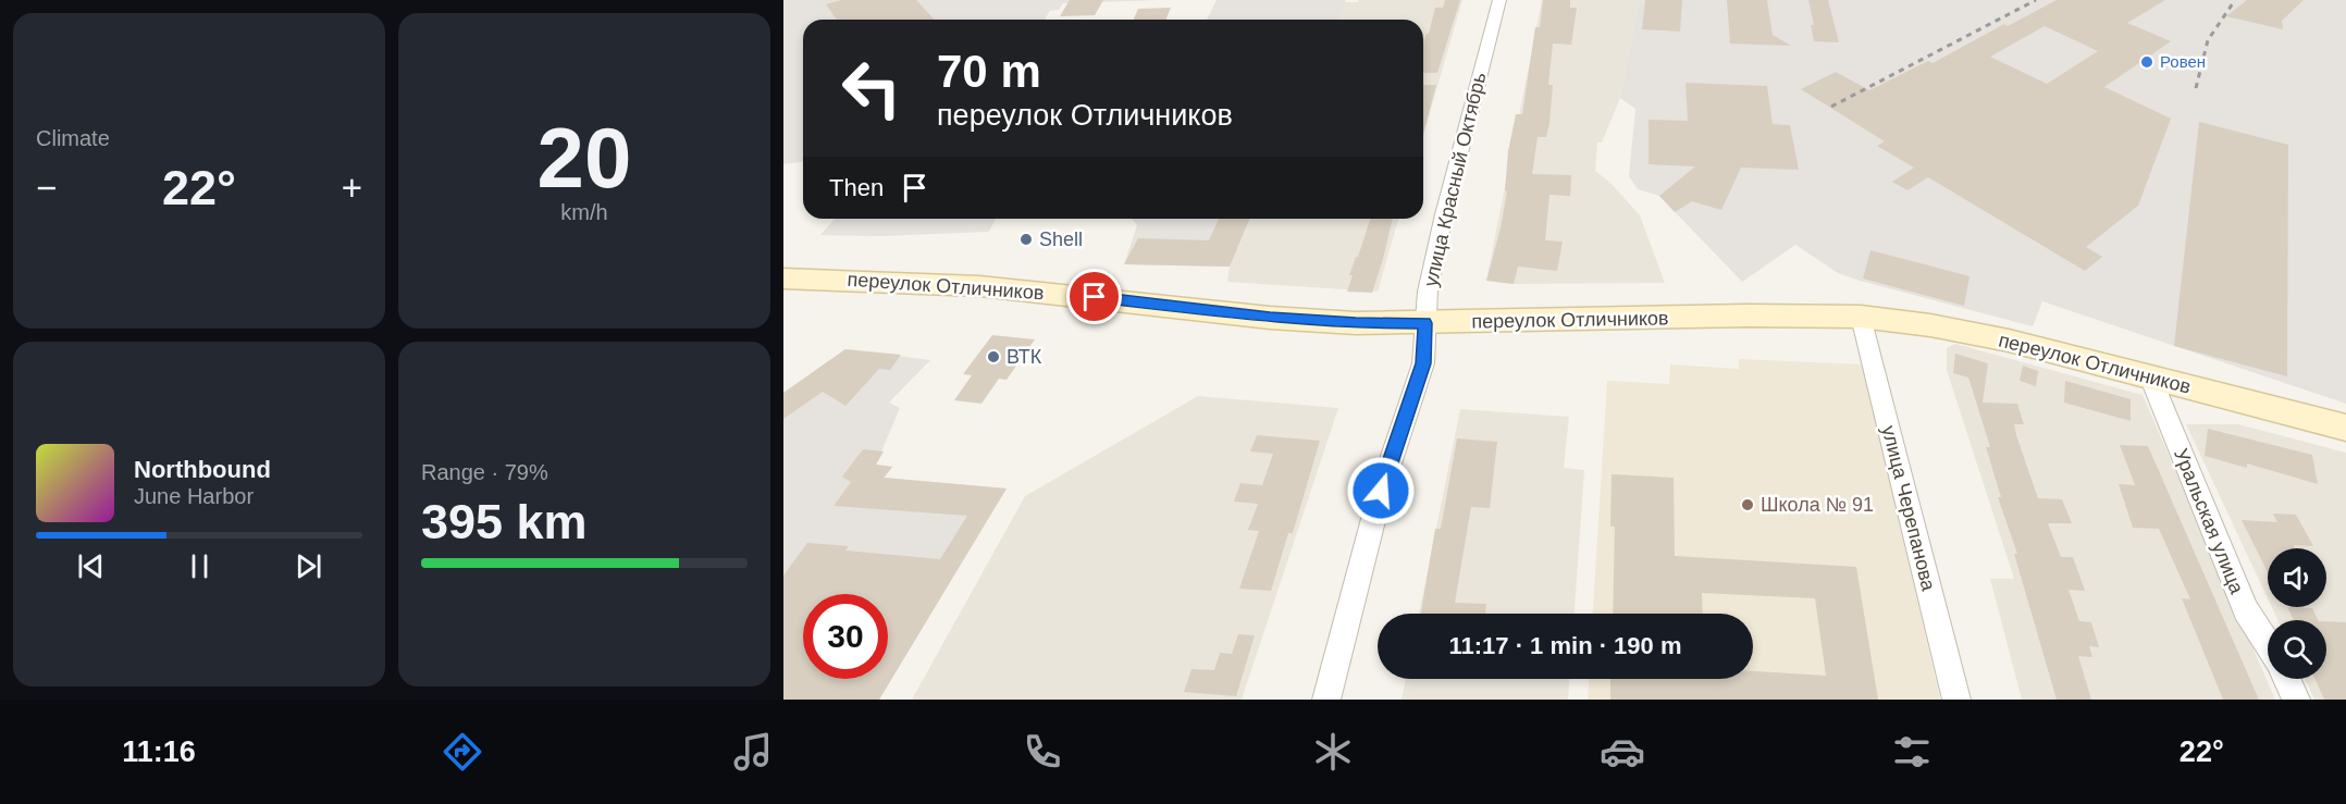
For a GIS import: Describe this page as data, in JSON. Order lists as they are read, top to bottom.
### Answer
{
  "streets": {
    "main road": ["переулок Отличников"],
    "street": ["улица Красный Октябрь", "улица Черепанова", "Уральская улица"]
  },
  "crossings": [
    ["улица Красный Октябрь", "переулок Отличников"],
    ["переулок Отличников", "улица Черепанова"],
    ["переулок Отличников", "Уральская улица"]
  ],
  "places": [
    "Ровен",
    "Shell",
    "ВТК",
    "Школа № 91"
  ],
  "page": {
    "tile": [
      "Climate",
      ["20", "km/h"],
      ["Range · 79%", "395 km"]
    ],
    "turn": ["70 m", "переулок Отличников"],
    "then": "Then",
    "heat": ["−", "22°", "+"],
    "song": ["Northbound", "June Harbor"],
    "limit": "30",
    "trip": "11:17 · 1 min · 190 m",
    "tabs": ["11:16", "22°"]
  }
}
